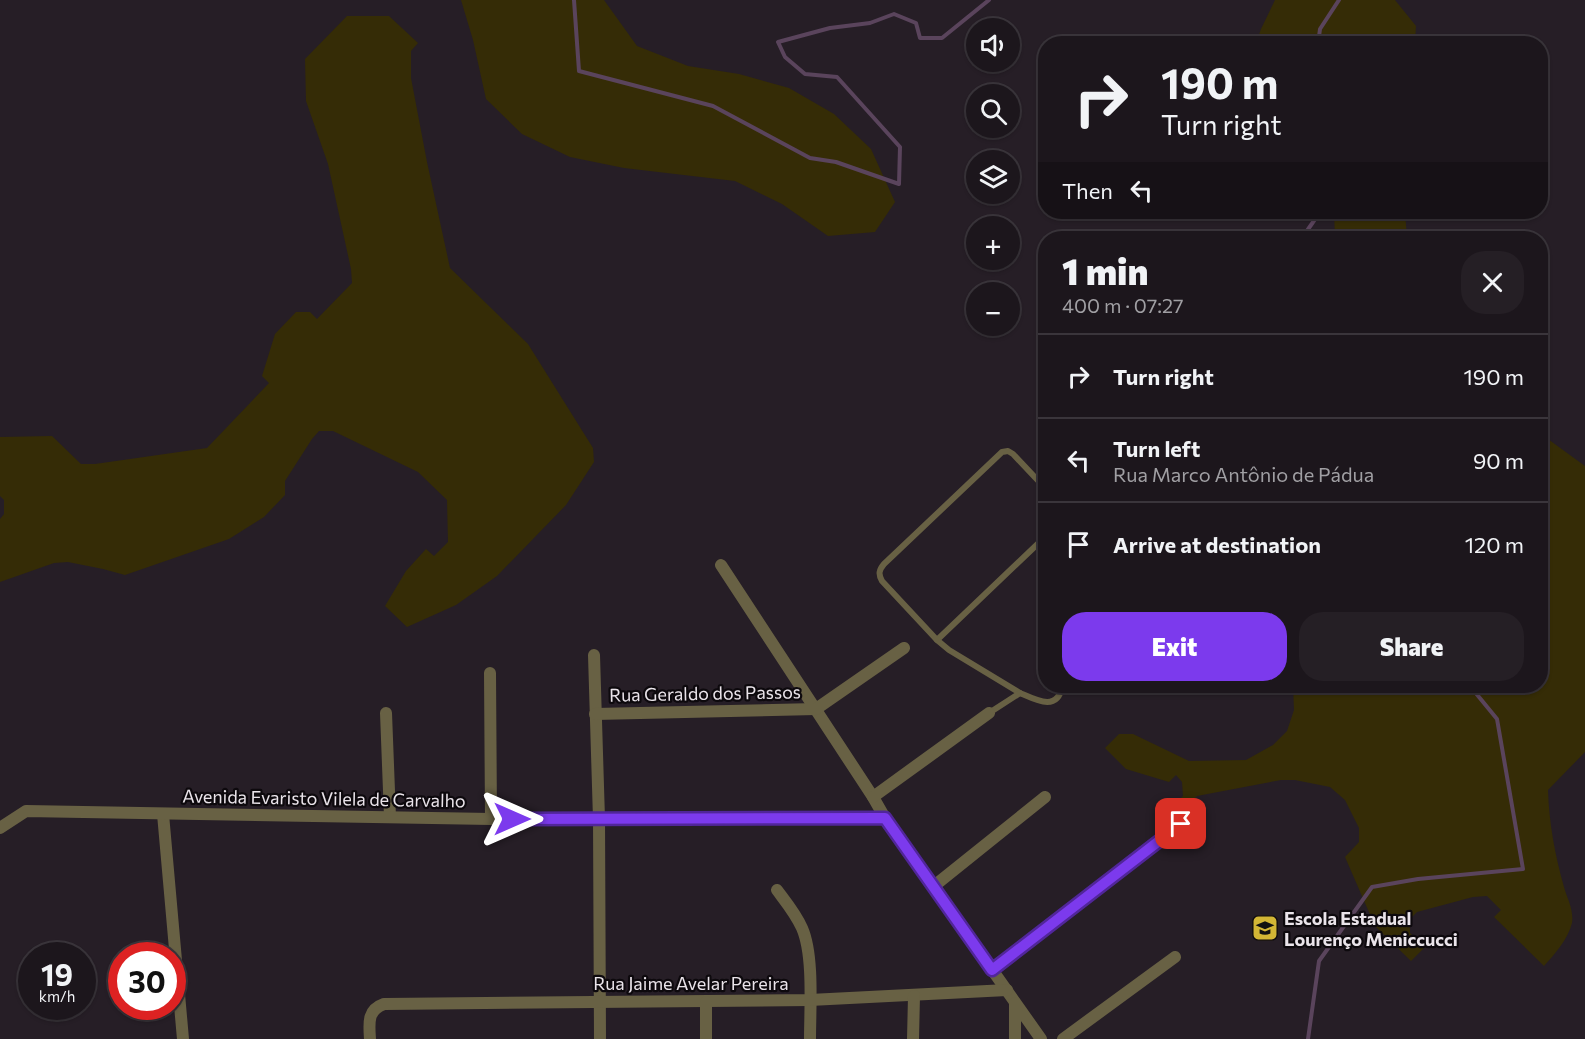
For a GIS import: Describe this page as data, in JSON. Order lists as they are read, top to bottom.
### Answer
{
  "streets": {
    "street": ["Rua Geraldo dos Passos", "Avenida Evaristo Vilela de Carvalho", "Rua Jaime Avelar Pereira"]
  },
  "places": {
    "school or university": ["Escola Estadual Lourenço Meniccucci"]
  },
  "page": {
    "map_buttons": ["+", "−"],
    "turn": ["190 m", "Turn right"],
    "then": "Then",
    "heading": ["1 min", "400 m · 07:27"],
    "list": [
      {
        "name": "Turn right",
        "value": "190 m"
      },
      {
        "name": "Turn left",
        "note": "Rua Marco Antônio de Pádua",
        "value": "90 m"
      },
      {
        "name": "Arrive at destination",
        "value": "120 m"
      }
    ],
    "buttons": ["Exit", "Share"],
    "speed": "19 km/h",
    "limit": "30"
  }
}
